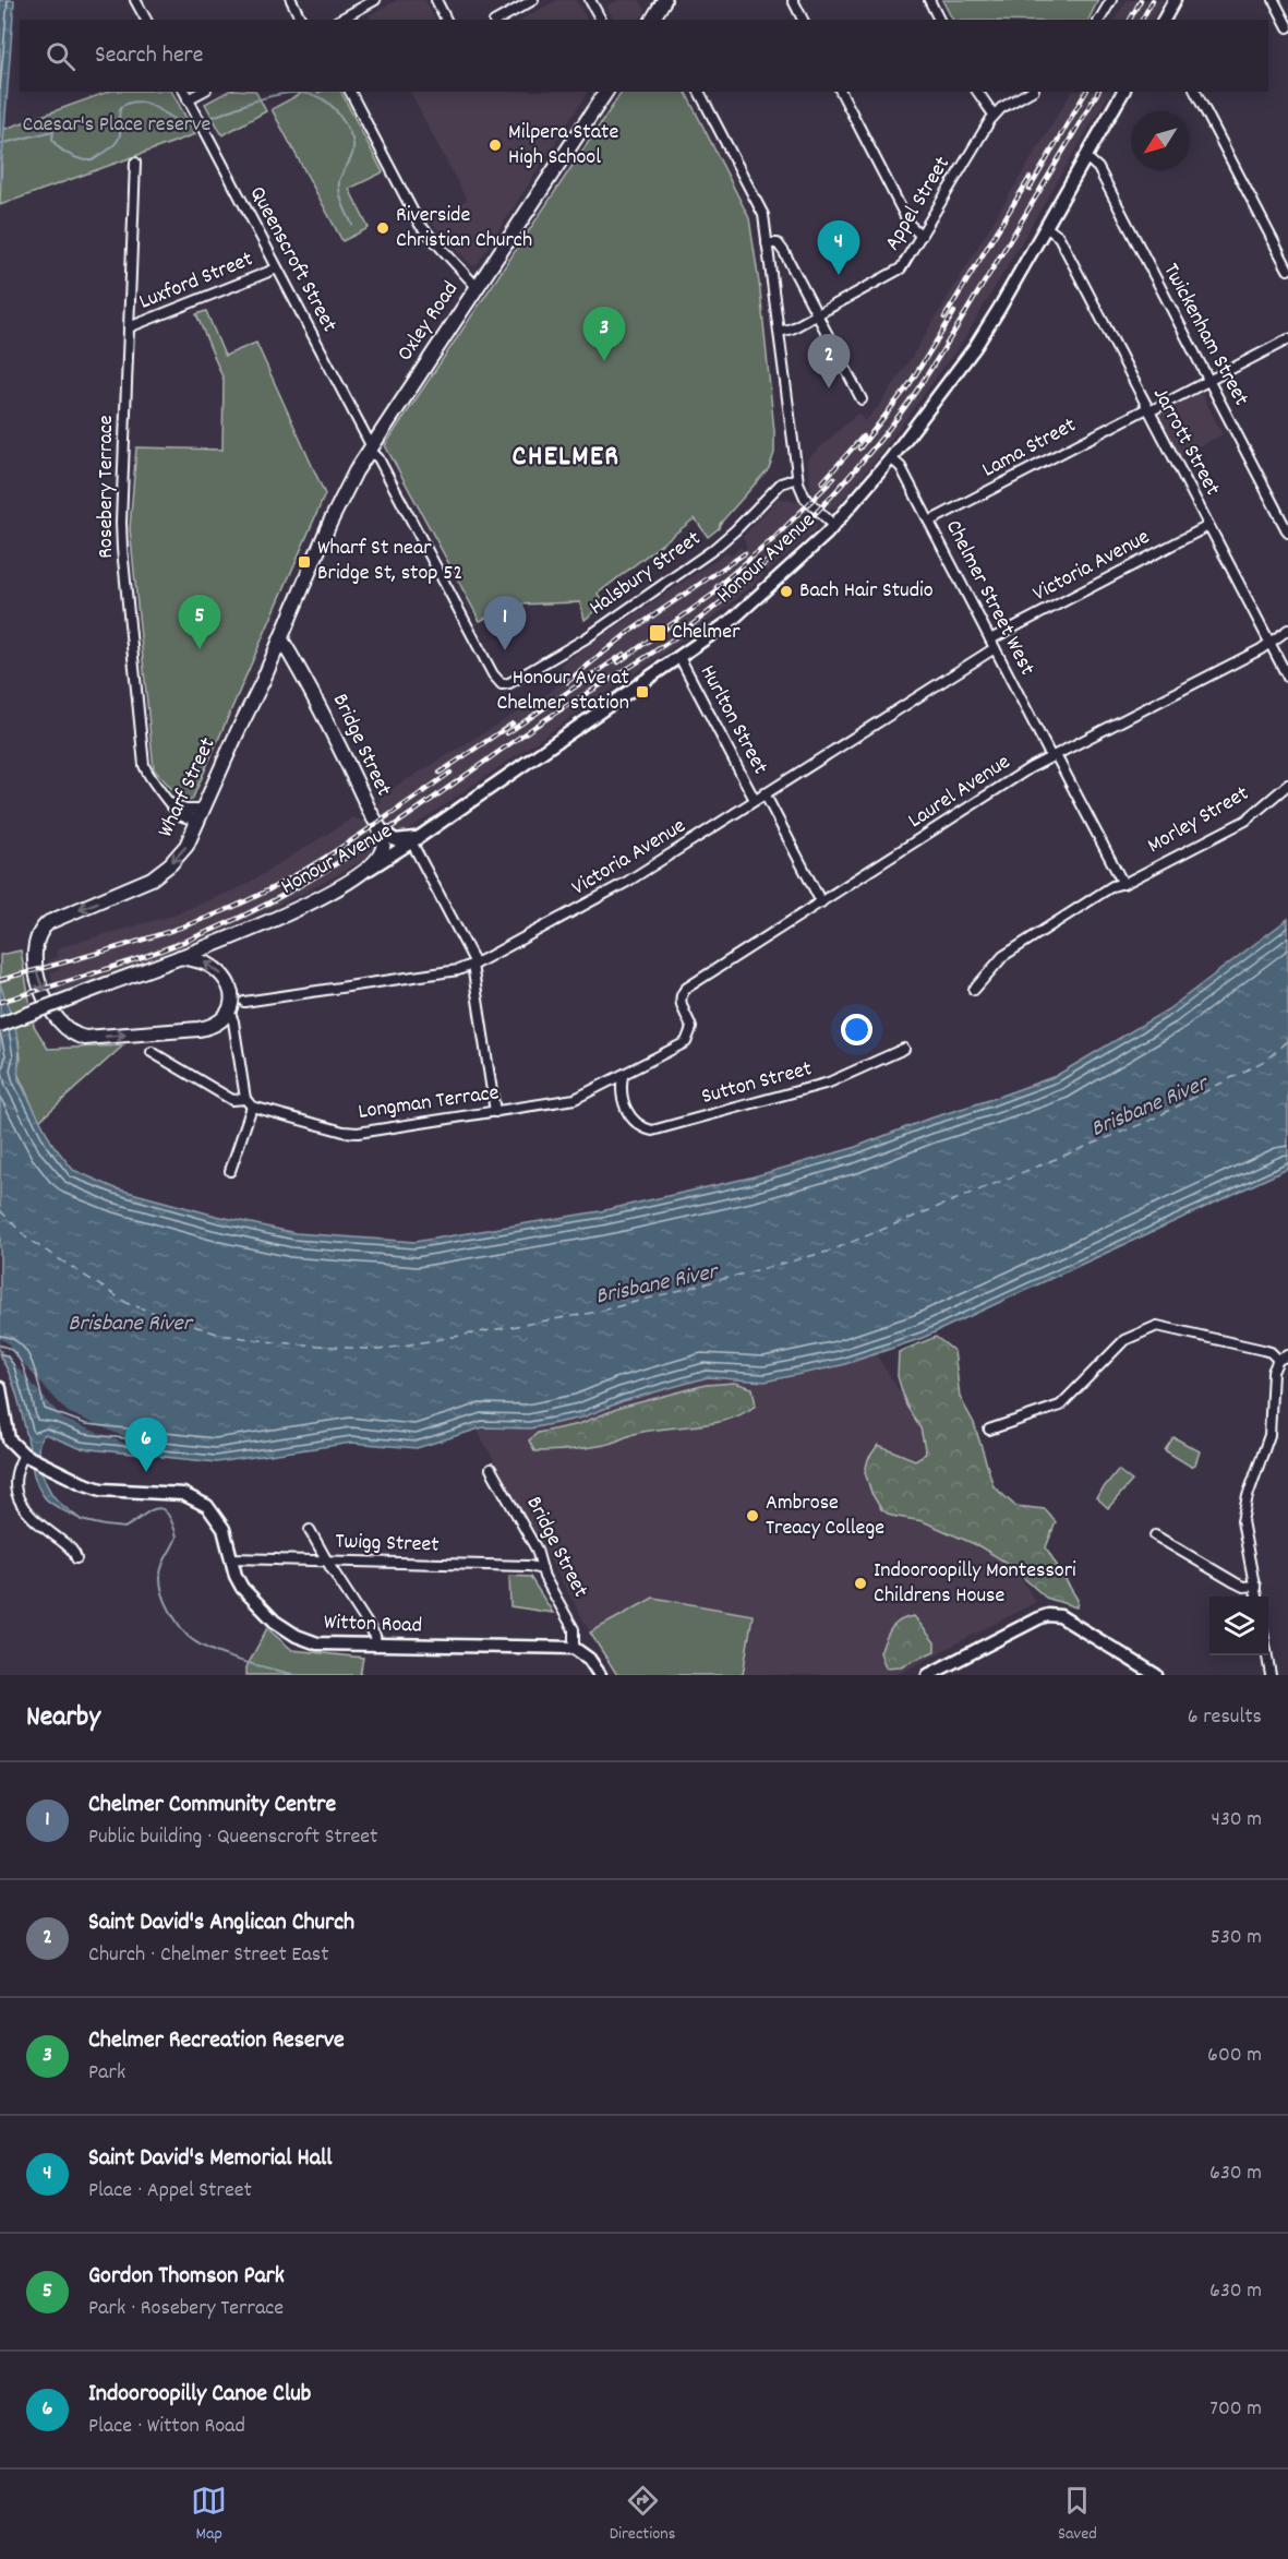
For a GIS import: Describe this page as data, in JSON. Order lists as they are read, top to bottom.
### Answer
{
  "streets": {
    "main road": [
      "Oxley Road",
      "Honour Avenue",
      "Bridge Street",
      "Wharf Street",
      "Witton Road"
    ],
    "street": [
      "Appel Street",
      "Queenscroft Street",
      "Luxford Street",
      "Twickenham Street",
      "Jarrott Street",
      "Lama Street",
      "Rosebery Terrace",
      "Victoria Avenue",
      "Halsbury Street",
      "Chelmer Street West",
      "Hurlton Street",
      "Laurel Avenue",
      "Morley Street",
      "Sutton Street",
      "Longman Terrace",
      "Twigg Street"
    ]
  },
  "crossings": [
    ["Queenscroft Street", "Luxford Street"],
    ["Queenscroft Street", "Oxley Road"],
    ["Queenscroft Street", "Halsbury Street"],
    ["Queenscroft Street", "Wharf Street"],
    ["Luxford Street", "Rosebery Terrace"],
    ["Oxley Road", "Wharf Street"],
    ["Twickenham Street", "Lama Street"],
    ["Twickenham Street", "Honour Avenue"],
    ["Jarrott Street", "Lama Street"],
    ["Jarrott Street", "Honour Avenue"],
    ["Jarrott Street", "Victoria Avenue"],
    ["Jarrott Street", "Laurel Avenue"],
    ["Lama Street", "Chelmer Street West"],
    ["Rosebery Terrace", "Wharf Street"],
    ["Honour Avenue", "Chelmer Street West"],
    ["Honour Avenue", "Hurlton Street"],
    ["Honour Avenue", "Bridge Street"],
    ["Victoria Avenue", "Chelmer Street West"],
    ["Victoria Avenue", "Hurlton Street"],
    ["Chelmer Street West", "Laurel Avenue"],
    ["Chelmer Street West", "Morley Street"],
    ["Hurlton Street", "Laurel Avenue"],
    ["Bridge Street", "Wharf Street"],
    ["Bridge Street", "Twigg Street"],
    ["Bridge Street", "Witton Road"],
    ["Laurel Avenue", "Longman Terrace"],
    ["Sutton Street", "Longman Terrace"],
    ["Twigg Street", "Witton Road"]
  ],
  "districts": ["CHELMER"],
  "water": ["Brisbane River"],
  "parks": ["Caesar's Place reserve"],
  "places": {
    "other": [
      "Milpera State High School",
      "Riverside Christian Church",
      "Bach Hair Studio",
      "Ambrose Treacy College",
      "Indooroopilly Montessori Childrens House"
    ],
    "transit": ["Wharf St near Bridge St, stop 52", "Chelmer", "Honour Ave at Chelmer station"]
  },
  "north": "bottom left",
  "page": {
    "search": "Search here",
    "pins": [
      "4",
      "3",
      "2",
      "5",
      "1",
      "6"
    ],
    "heading": ["Nearby", "6 results"],
    "list": [
      {
        "mark": "1",
        "name": "Chelmer Community Centre",
        "note": "Public building · Queenscroft Street",
        "value": "430 m"
      },
      {
        "mark": "2",
        "name": "Saint David's Anglican Church",
        "note": "Church · Chelmer Street East",
        "value": "530 m"
      },
      {
        "mark": "3",
        "name": "Chelmer Recreation Reserve",
        "note": "Park",
        "value": "600 m"
      },
      {
        "mark": "4",
        "name": "Saint David's Memorial Hall",
        "note": "Place · Appel Street",
        "value": "630 m"
      },
      {
        "mark": "5",
        "name": "Gordon Thomson Park",
        "note": "Park · Rosebery Terrace",
        "value": "630 m"
      },
      {
        "mark": "6",
        "name": "Indooroopilly Canoe Club",
        "note": "Place · Witton Road",
        "value": "700 m"
      }
    ],
    "nav": ["Map", "Directions", "Saved"]
  }
}
